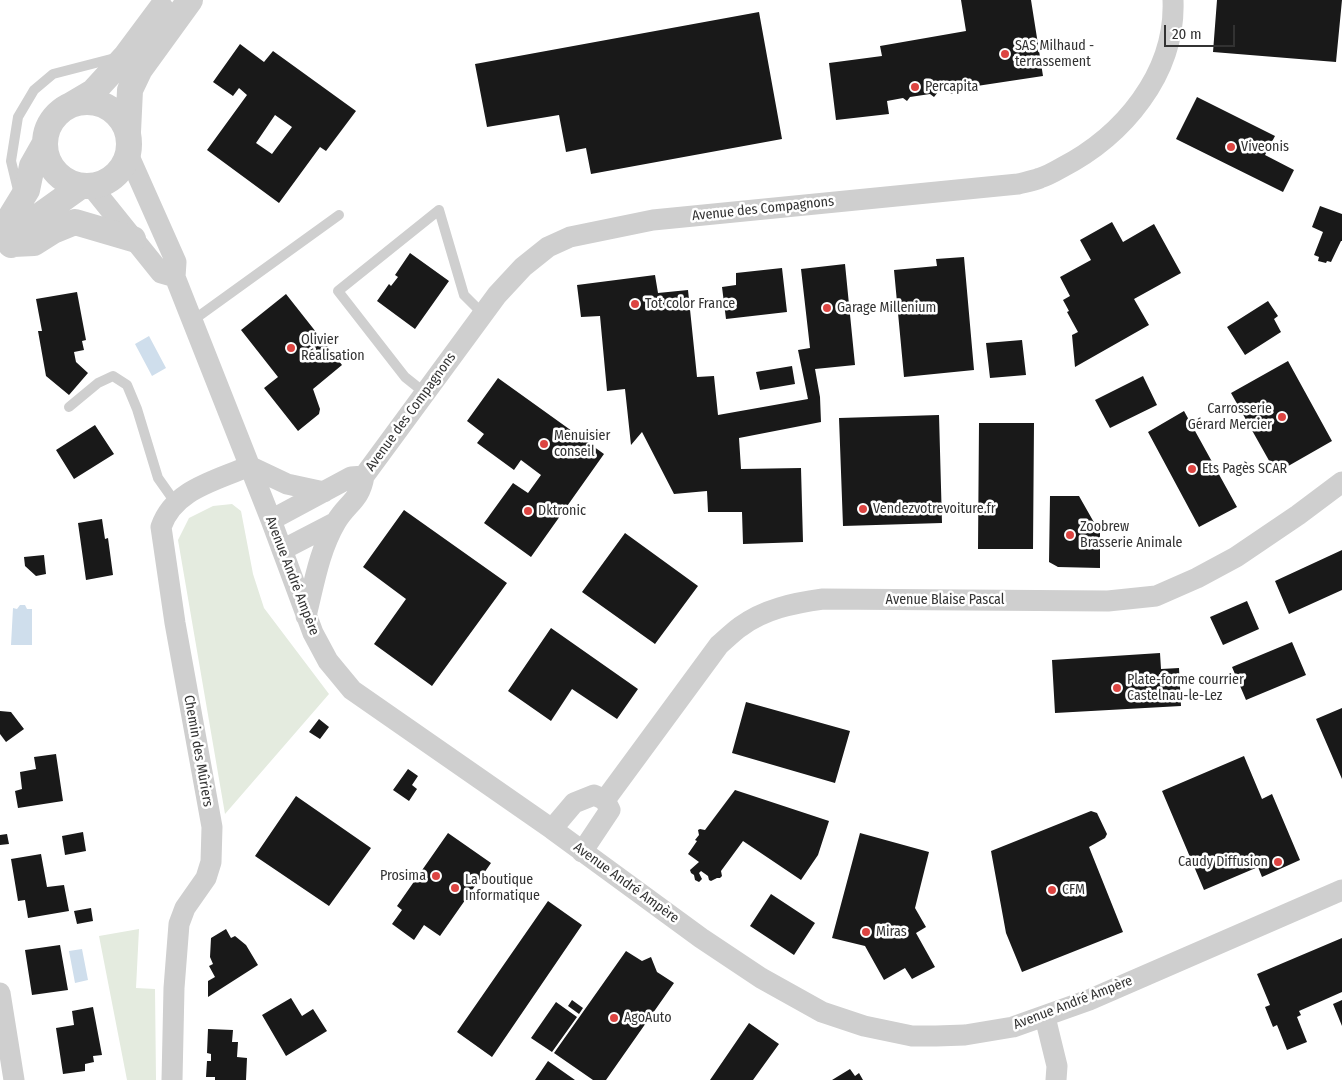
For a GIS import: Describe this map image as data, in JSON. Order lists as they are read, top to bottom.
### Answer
{
  "streets": {
    "street": [
      "Avenue des Compagnons",
      "Avenue André Ampère",
      "Avenue Blaise Pascal",
      "Chemin des Mûriers"
    ]
  },
  "crossings": [
    ["Avenue des Compagnons", "Avenue André Ampère"],
    ["Avenue André Ampère", "Avenue Blaise Pascal"],
    ["Avenue André Ampère", "Chemin des Mûriers"]
  ],
  "places": [
    "SAS Milhaud - terrassement",
    "Percapita",
    "Viveonis",
    "Tot color France",
    "Garage Millenium",
    "Olivier Réalisation",
    "Carrosserie Gérard Mercier",
    "Menuisier conseil",
    "Ets Pagès SCAR",
    "Vendezvotrevoiture.fr",
    "Dktronic",
    "Zoobrew Brasserie Animale",
    "Plate-forme courrier Castelnau-le-Lez",
    "Caudy Diffusion",
    "Prosima",
    "La boutique Informatique",
    "CFM",
    "Miras",
    "AgoAuto"
  ],
  "scale_bar": "20 m"
}
